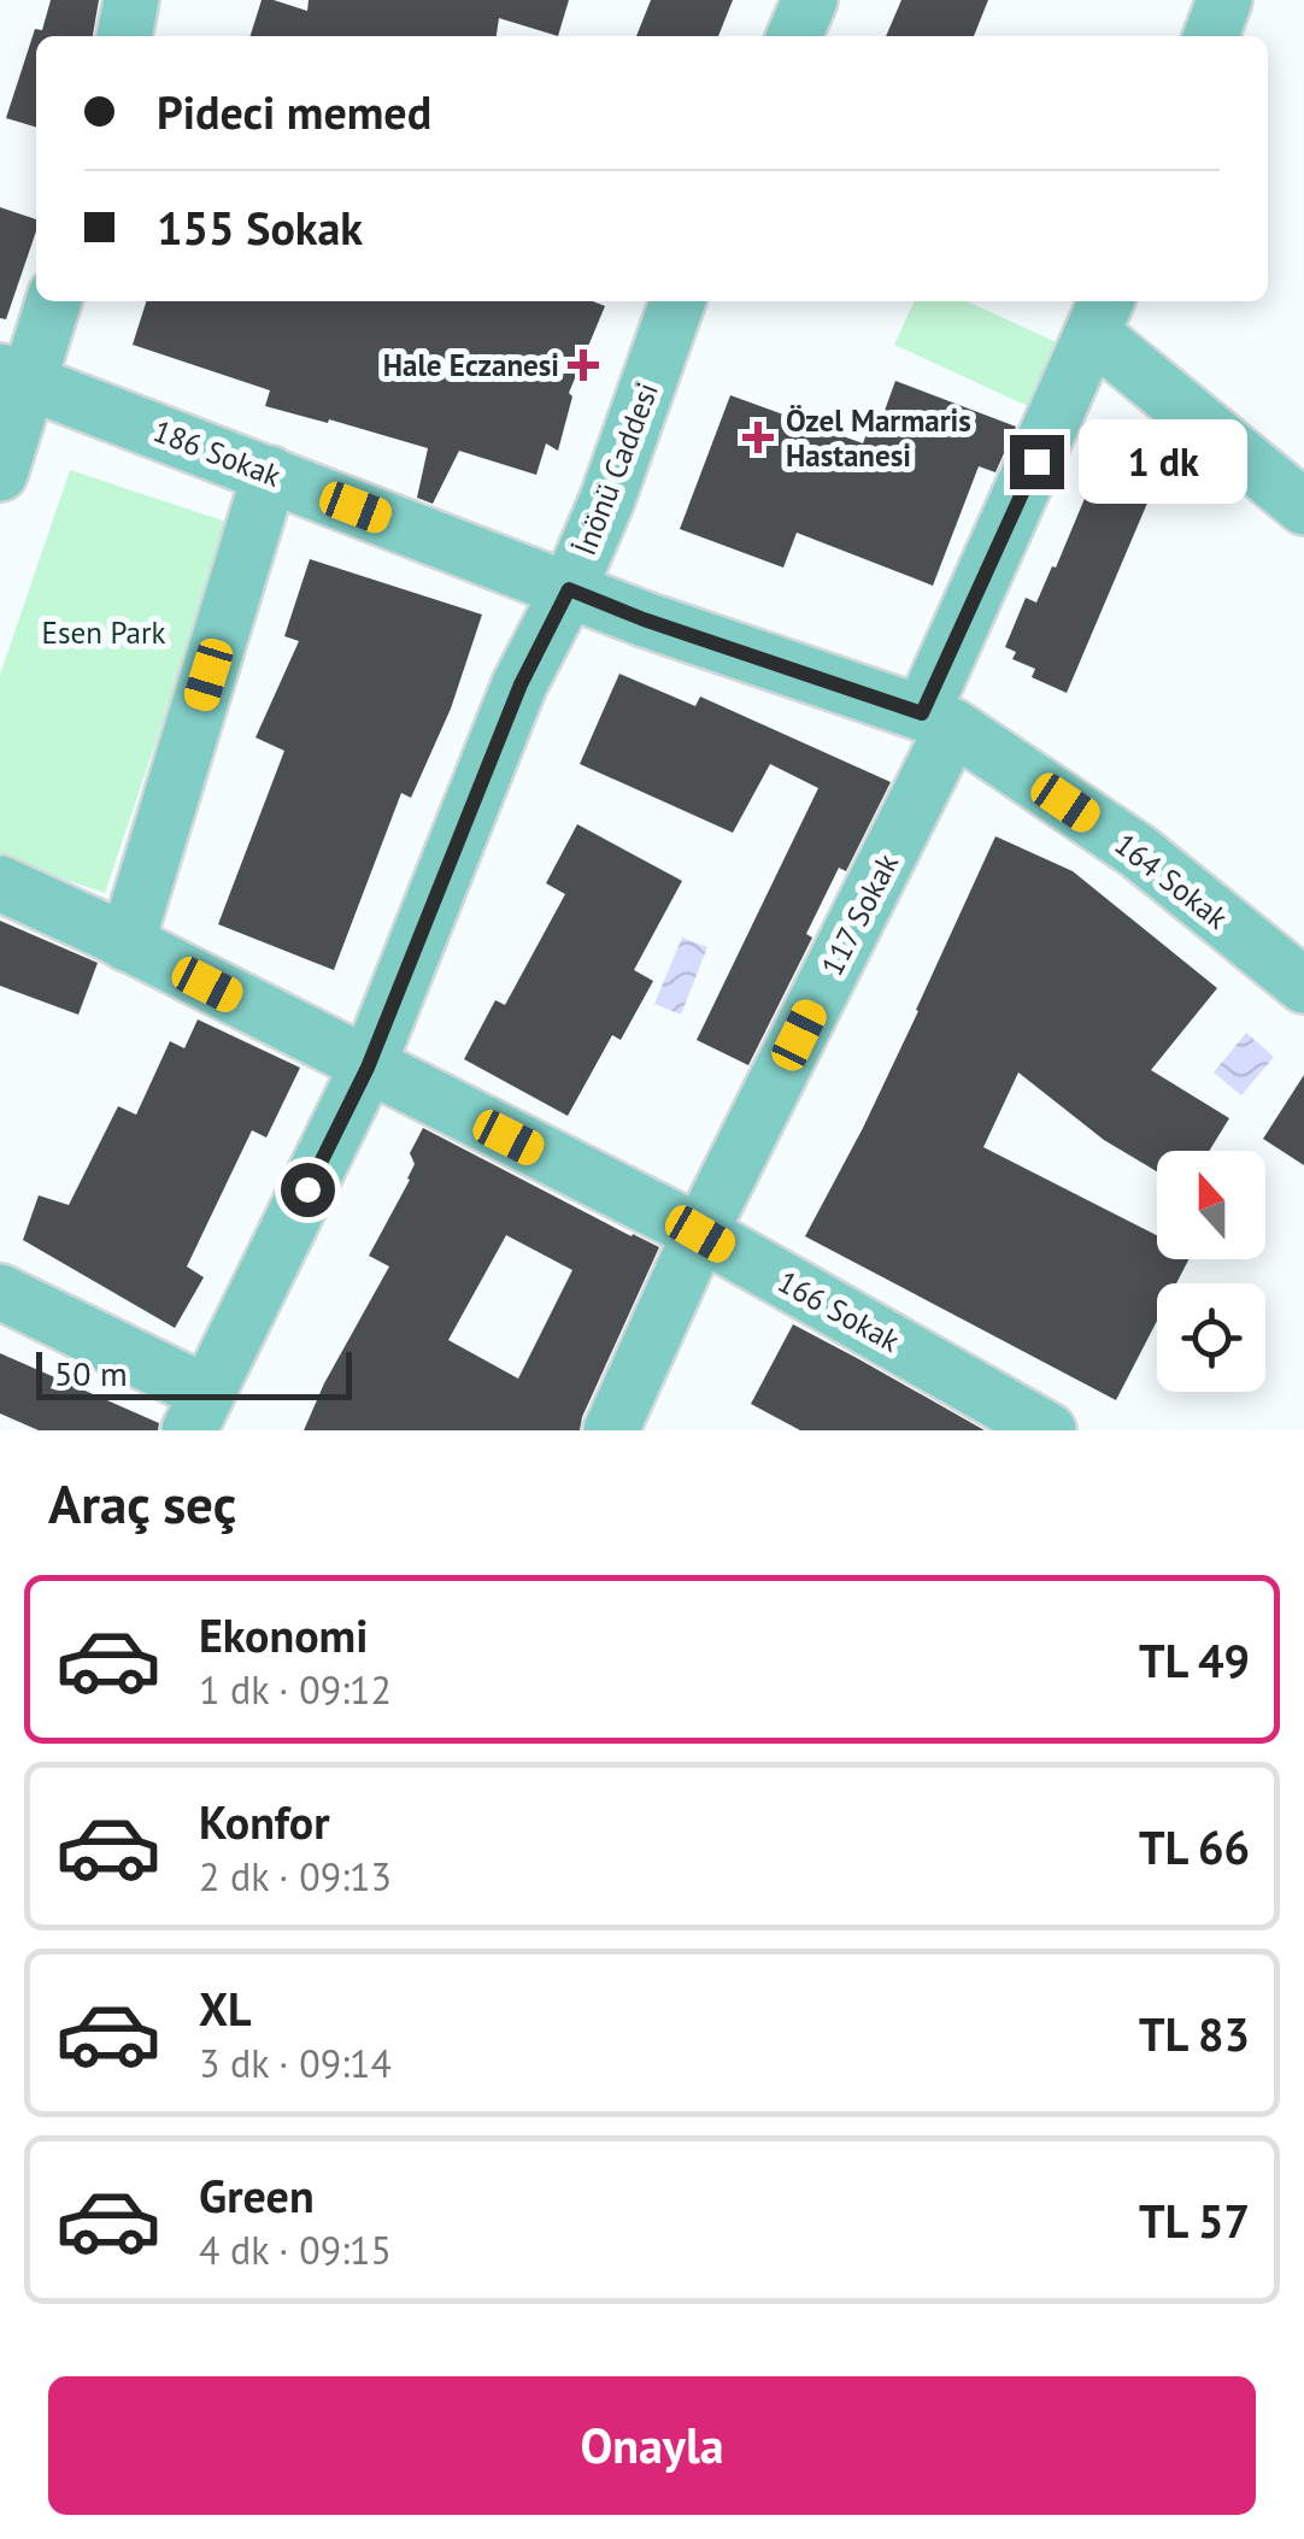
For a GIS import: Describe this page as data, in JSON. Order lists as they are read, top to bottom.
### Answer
{
  "streets": {
    "street": [
      "186 Sokak",
      "İnönü Caddesi",
      "164 Sokak",
      "117 Sokak",
      "166 Sokak"
    ]
  },
  "crossings": [
    ["186 Sokak", "İnönü Caddesi"],
    ["186 Sokak", "164 Sokak"],
    ["İnönü Caddesi", "164 Sokak"],
    ["İnönü Caddesi", "166 Sokak"],
    ["164 Sokak", "117 Sokak"],
    ["117 Sokak", "166 Sokak"]
  ],
  "parks": ["Esen Park"],
  "places": {
    "health": ["Hale Eczanesi", "Özel Marmaris Hastanesi"]
  },
  "scale_bar": "50 m",
  "north": "top",
  "page": {
    "banner": ["Pideci memed", "155 Sokak"],
    "bubble": "1 dk",
    "scale": "50 m",
    "heading": "Araç seç",
    "list": [
      {
        "name": "Ekonomi",
        "note": "1 dk · 09:12",
        "value": "TL 49"
      },
      {
        "name": "Konfor",
        "note": "2 dk · 09:13",
        "value": "TL 66"
      },
      {
        "name": "XL",
        "note": "3 dk · 09:14",
        "value": "TL 83"
      },
      {
        "name": "Green",
        "note": "4 dk · 09:15",
        "value": "TL 57"
      }
    ],
    "buttons": "Onayla"
  }
}
